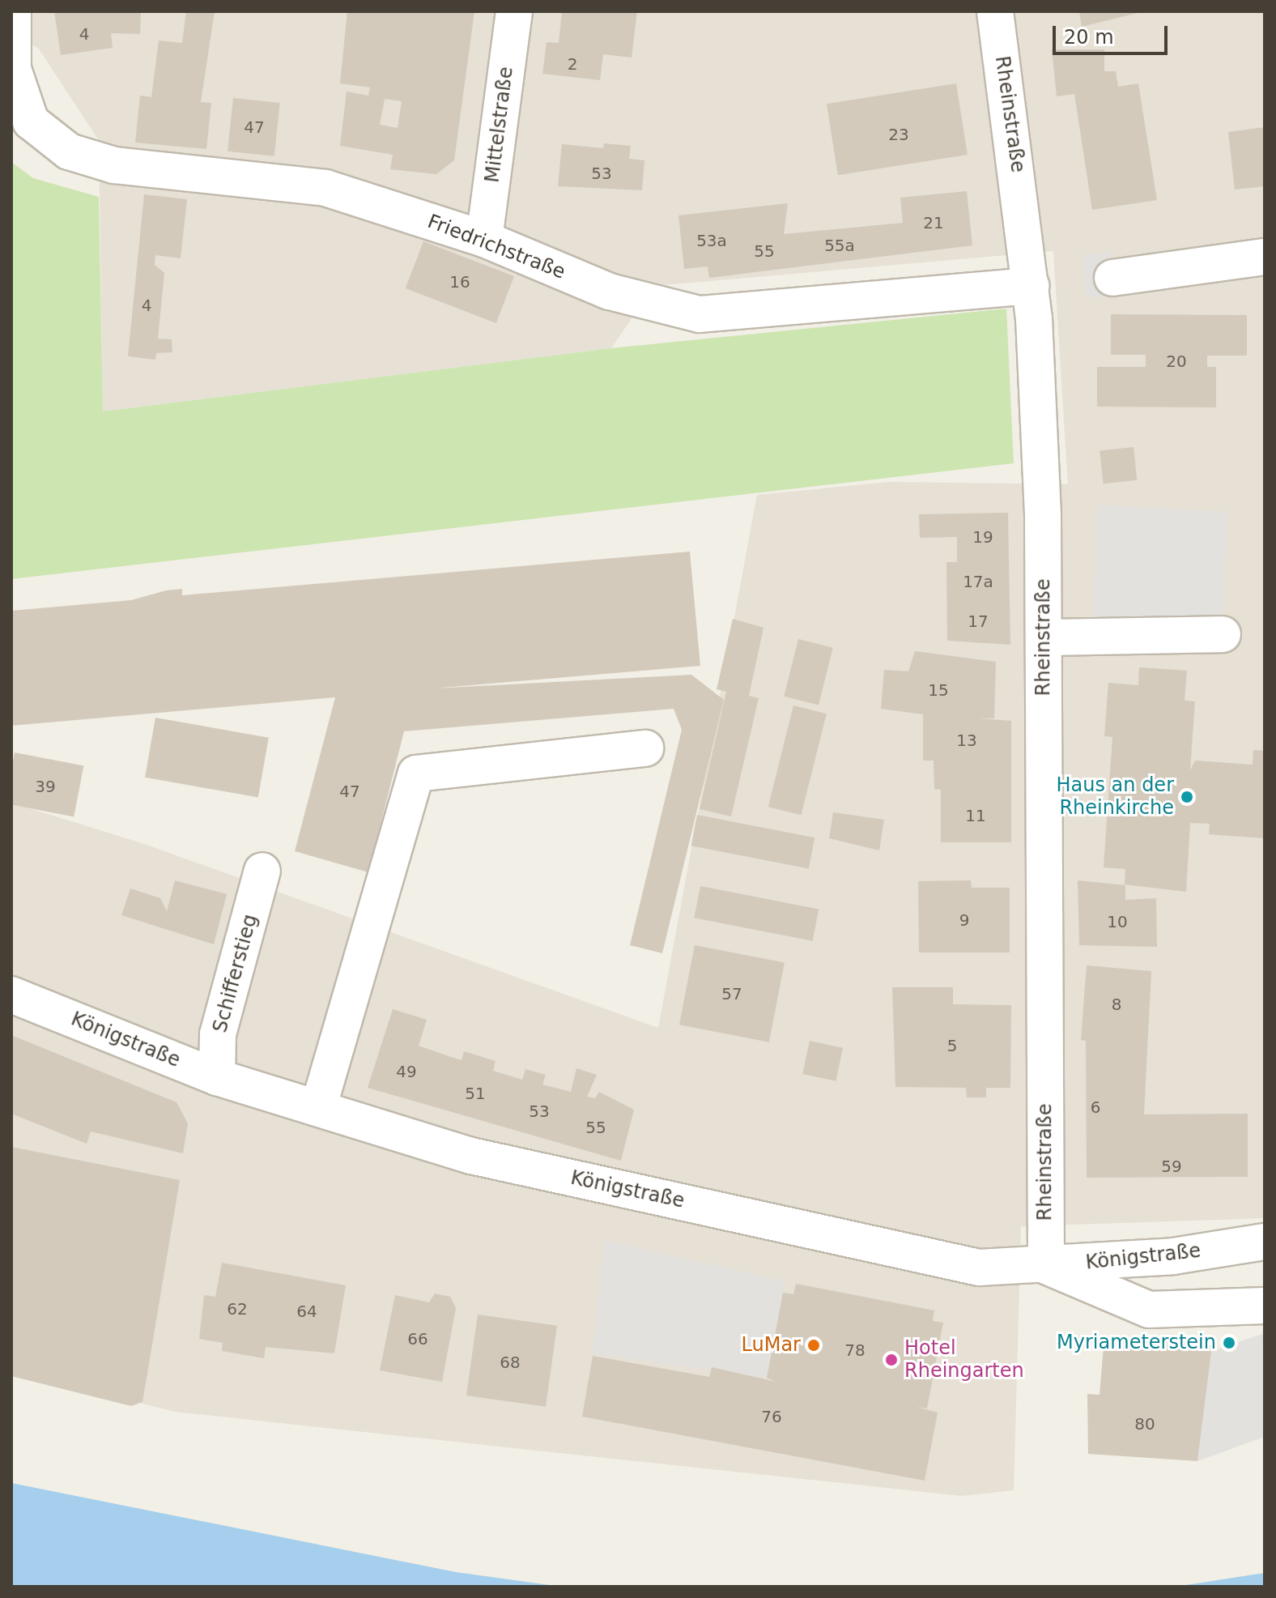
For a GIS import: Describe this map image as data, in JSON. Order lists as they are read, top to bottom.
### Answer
{
  "streets": {
    "street": [
      "Rheinstraße",
      "Mittelstraße",
      "Friedrichstraße",
      "Schifferstieg",
      "Königstraße"
    ]
  },
  "crossings": [
    ["Rheinstraße", "Friedrichstraße"],
    ["Rheinstraße", "Königstraße"],
    ["Mittelstraße", "Friedrichstraße"],
    ["Schifferstieg", "Königstraße"]
  ],
  "places": [
    "Haus an der Rheinkirche",
    "Myriameterstein",
    "LuMar",
    "Hotel Rheingarten"
  ],
  "house_numbers": [
    "4",
    "2",
    "47",
    "23",
    "53",
    "21",
    "53a",
    "55a",
    "55",
    "16",
    "4",
    "20",
    "19",
    "17a",
    "17",
    "15",
    "13",
    "39",
    "47",
    "11",
    "9",
    "10",
    "57",
    "8",
    "5",
    "49",
    "51",
    "6",
    "53",
    "55",
    "59",
    "62",
    "64",
    "66",
    "78",
    "68",
    "76",
    "80"
  ],
  "scale_bar": "20 m"
}
